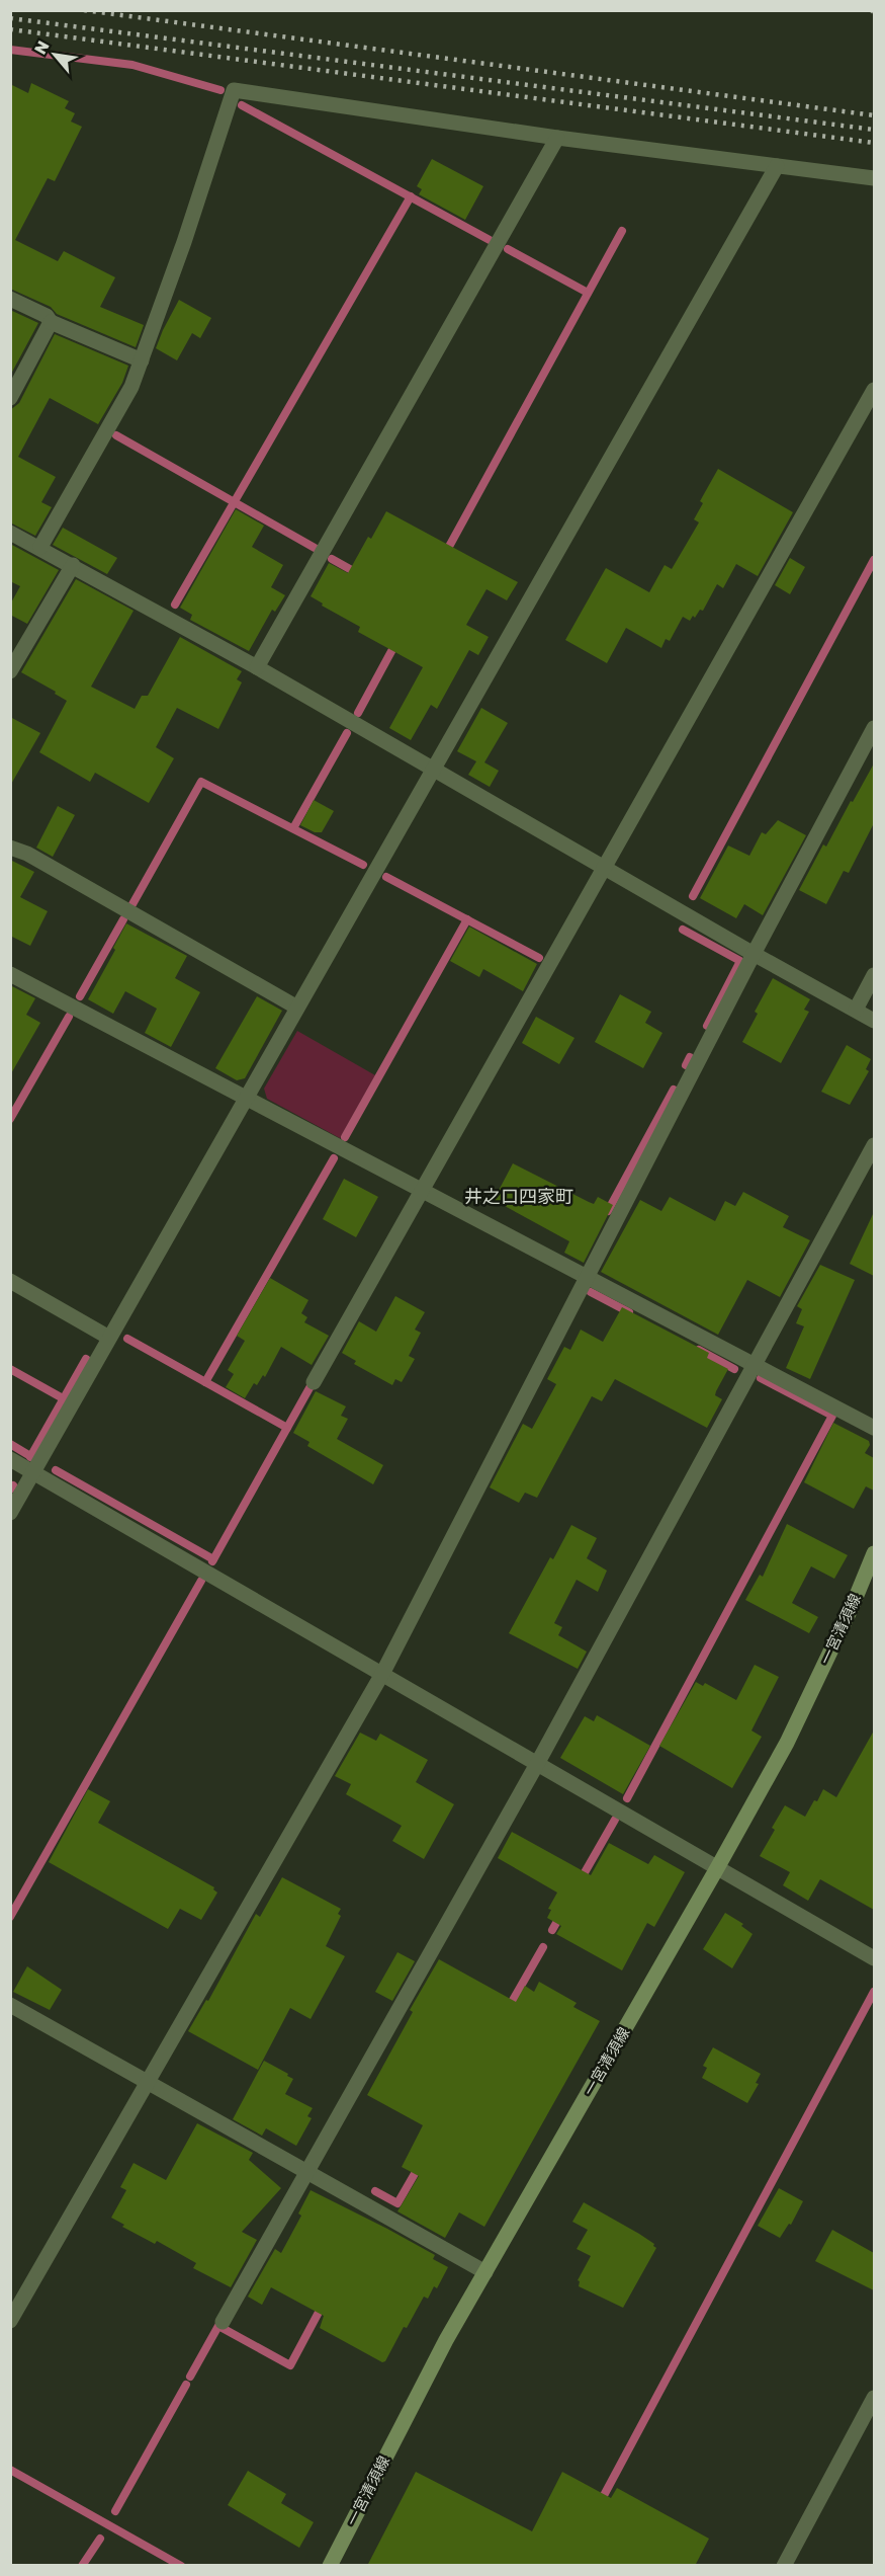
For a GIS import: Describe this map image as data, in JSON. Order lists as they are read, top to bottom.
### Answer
{
  "streets": {
    "main road": ["一宮清須線"]
  },
  "districts": ["井之口四家町"],
  "north": "top left"
}
